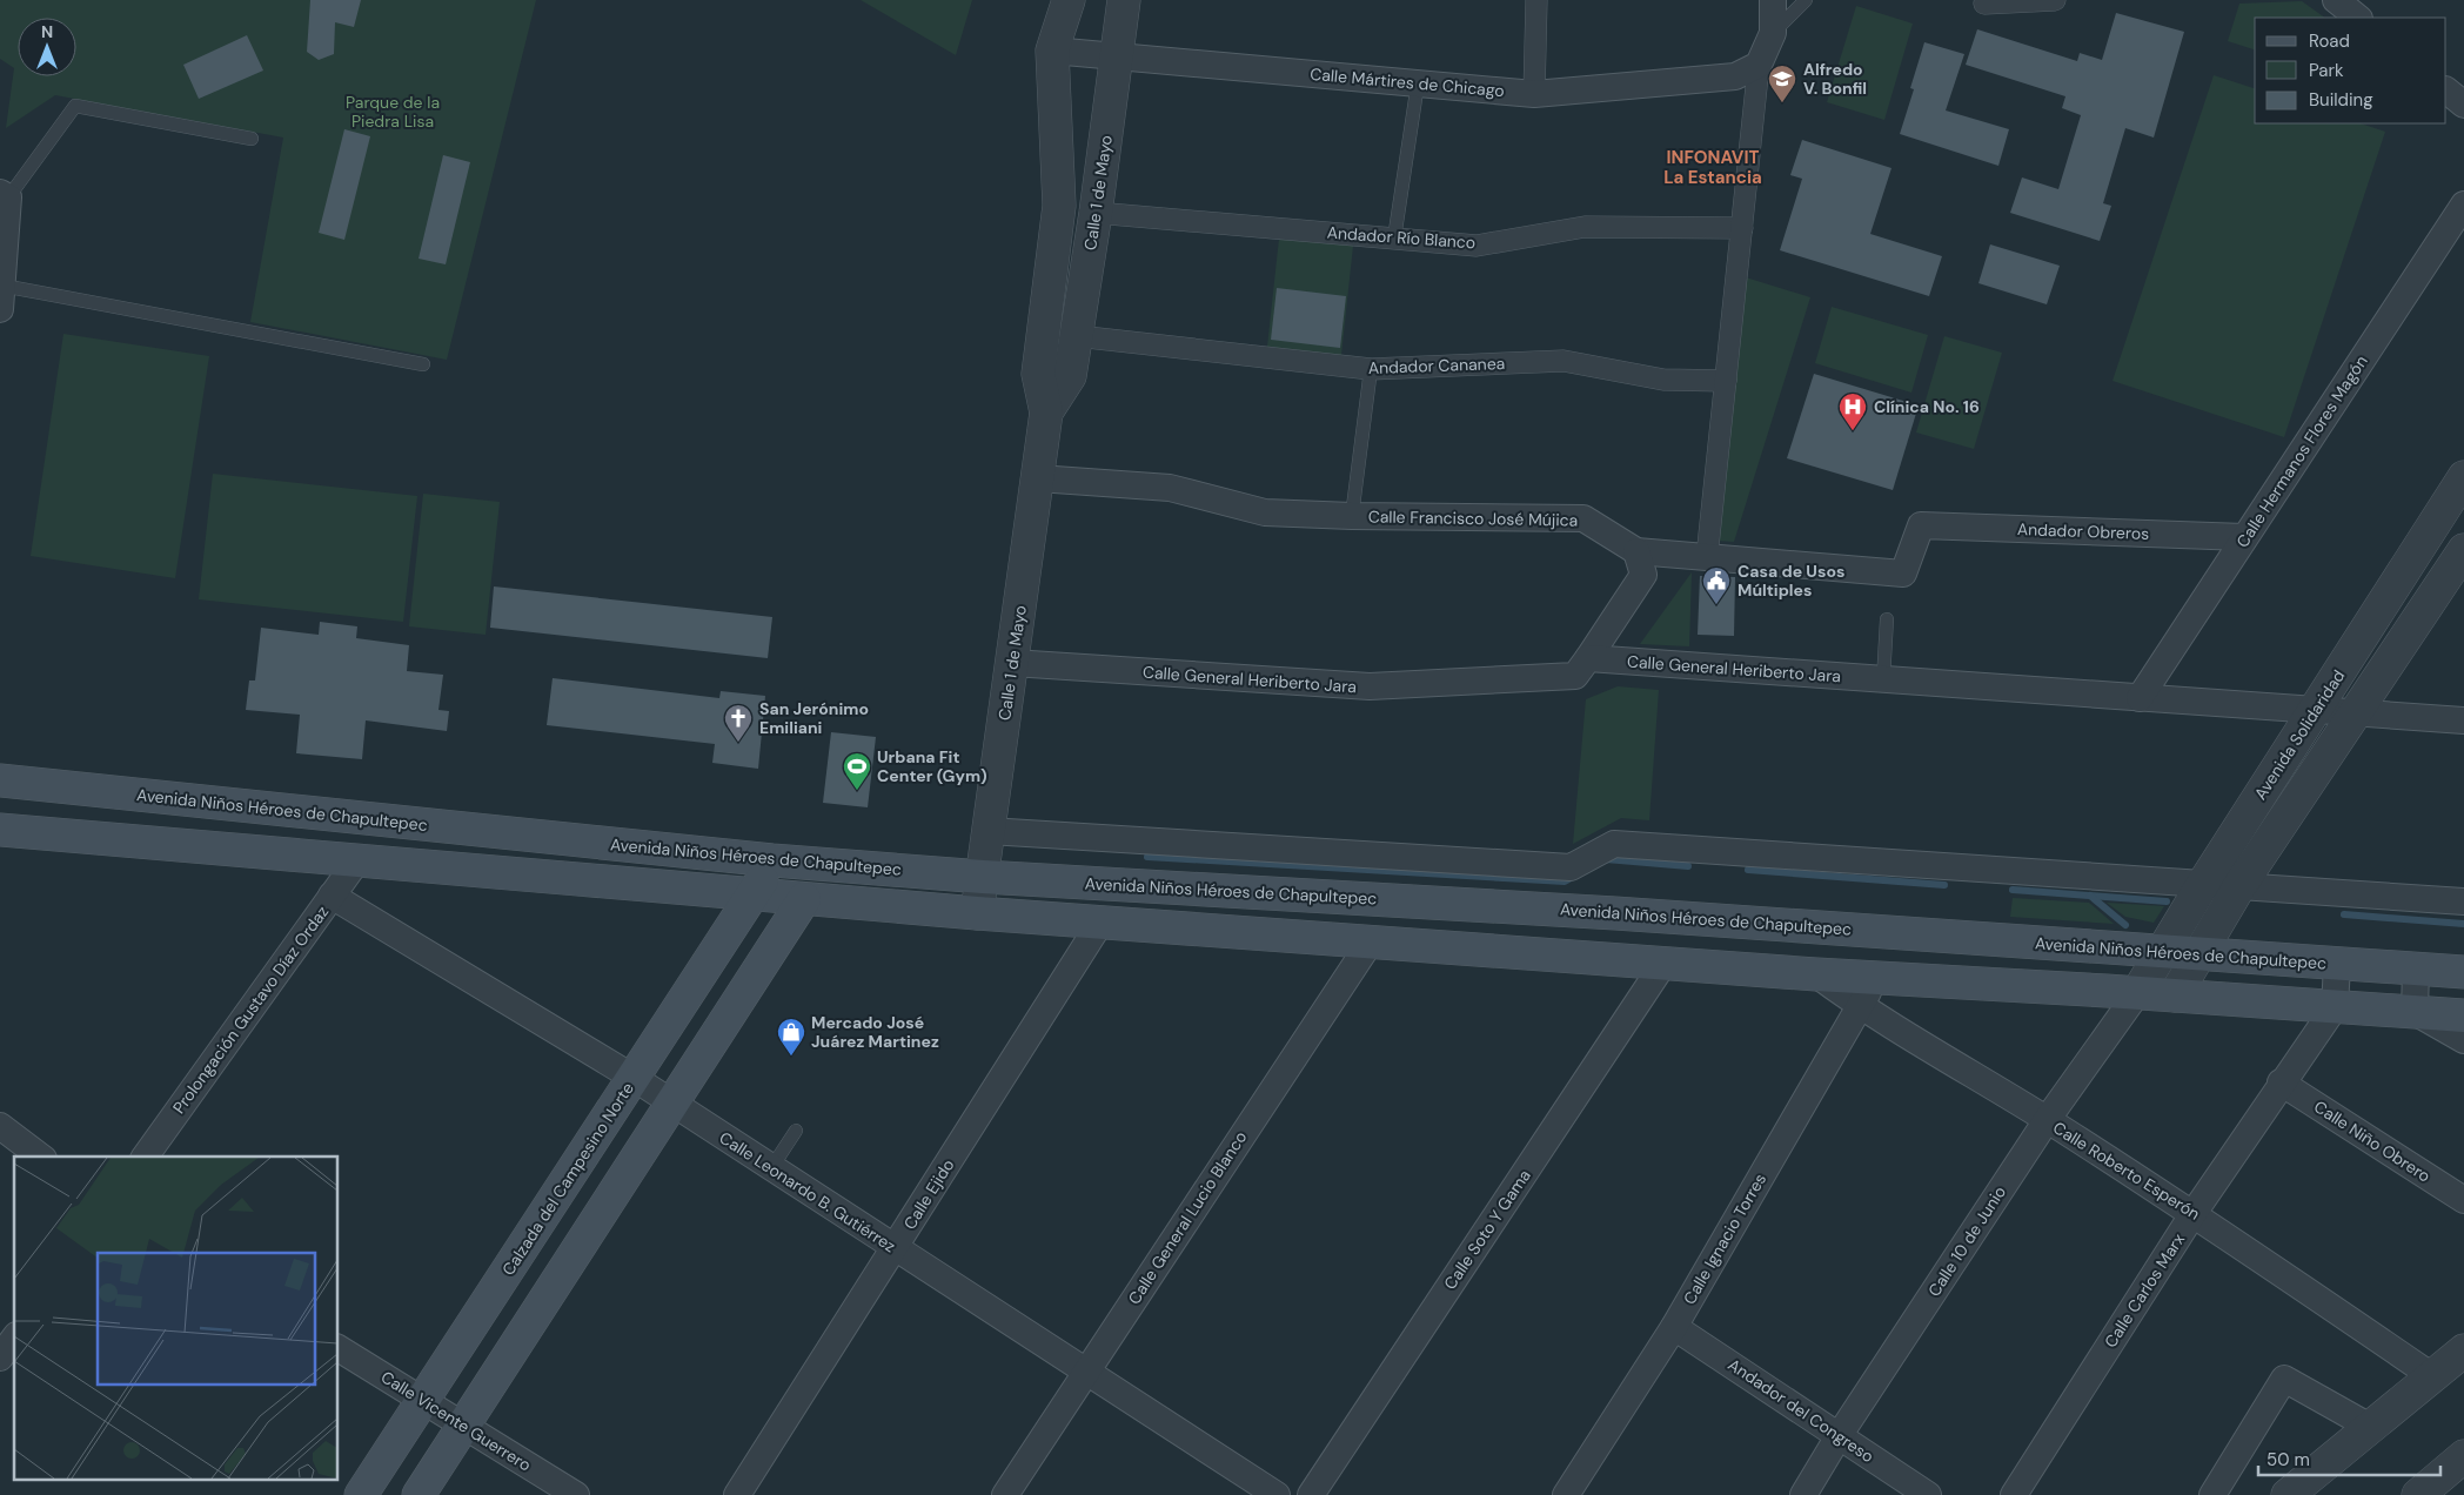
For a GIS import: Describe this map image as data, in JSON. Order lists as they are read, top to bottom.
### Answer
{
  "streets": {
    "main road": ["Avenida Niños Héroes de Chapultepec", "Calzada del Campesino Norte"],
    "street": [
      "Calle Mártires de Chicago",
      "Calle 1 de Mayo",
      "Andador Río Blanco",
      "Andador Cananea",
      "Calle Hermanos Flores Magón",
      "Calle Francisco José Mújica",
      "Andador Obreros",
      "Calle General Heriberto Jara",
      "Avenida Solidaridad",
      "Prolongación Gustavo Díaz Ordaz",
      "Calle Niño Obrero",
      "Calle Roberto Esperón",
      "Calle Leonardo B. Gutiérrez",
      "Calle Ejido",
      "Calle General Lucio Blanco",
      "Calle Soto Y Gama",
      "Calle Ignacio Torres",
      "Calle 10 de Junio",
      "Calle Carlos Marx",
      "Andador del Congreso",
      "Calle Vicente Guerrero"
    ]
  },
  "crossings": [
    ["Calle Mártires de Chicago", "Calle 1 de Mayo"],
    ["Calle 1 de Mayo", "Andador Río Blanco"],
    ["Calle 1 de Mayo", "Andador Cananea"],
    ["Calle 1 de Mayo", "Calle Francisco José Mújica"],
    ["Calle 1 de Mayo", "Calle General Heriberto Jara"],
    ["Calle 1 de Mayo", "Avenida Niños Héroes de Chapultepec"],
    ["Calle Hermanos Flores Magón", "Andador Obreros"],
    ["Calle Hermanos Flores Magón", "Calle General Heriberto Jara"],
    ["Calle Francisco José Mújica", "Andador Obreros"],
    ["Calle General Heriberto Jara", "Avenida Solidaridad"],
    ["Avenida Solidaridad", "Avenida Niños Héroes de Chapultepec"],
    ["Avenida Solidaridad", "Calle 10 de Junio"],
    ["Avenida Niños Héroes de Chapultepec", "Calzada del Campesino Norte"],
    ["Prolongación Gustavo Díaz Ordaz", "Calle Leonardo B. Gutiérrez"],
    ["Calle Niño Obrero", "Calle Carlos Marx"],
    ["Calle Roberto Esperón", "Calle Ignacio Torres"],
    ["Calle Roberto Esperón", "Calle 10 de Junio"],
    ["Calle Roberto Esperón", "Calle Carlos Marx"],
    ["Calzada del Campesino Norte", "Calle Leonardo B. Gutiérrez"],
    ["Calzada del Campesino Norte", "Calle Vicente Guerrero"],
    ["Calle Leonardo B. Gutiérrez", "Calle Ejido"],
    ["Calle Leonardo B. Gutiérrez", "Calle General Lucio Blanco"],
    ["Calle Ignacio Torres", "Andador del Congreso"],
    ["Calle 10 de Junio", "Andador del Congreso"]
  ],
  "districts": ["INFONAVIT La Estancia"],
  "parks": ["Parque de la Piedra Lisa"],
  "places": {
    "school or university": ["Alfredo V. Bonfil"],
    "hospital": ["Clínica No. 16"],
    "public building": ["Casa de Usos Múltiples"],
    "church": ["San Jerónimo Emiliani"],
    "sports": ["Urbana Fit Center (Gym)"],
    "shop": ["Mercado José Juárez Martinez"]
  },
  "legend": ["Road", "Park", "Building"],
  "scale_bar": "50 m",
  "north": "top"
}
